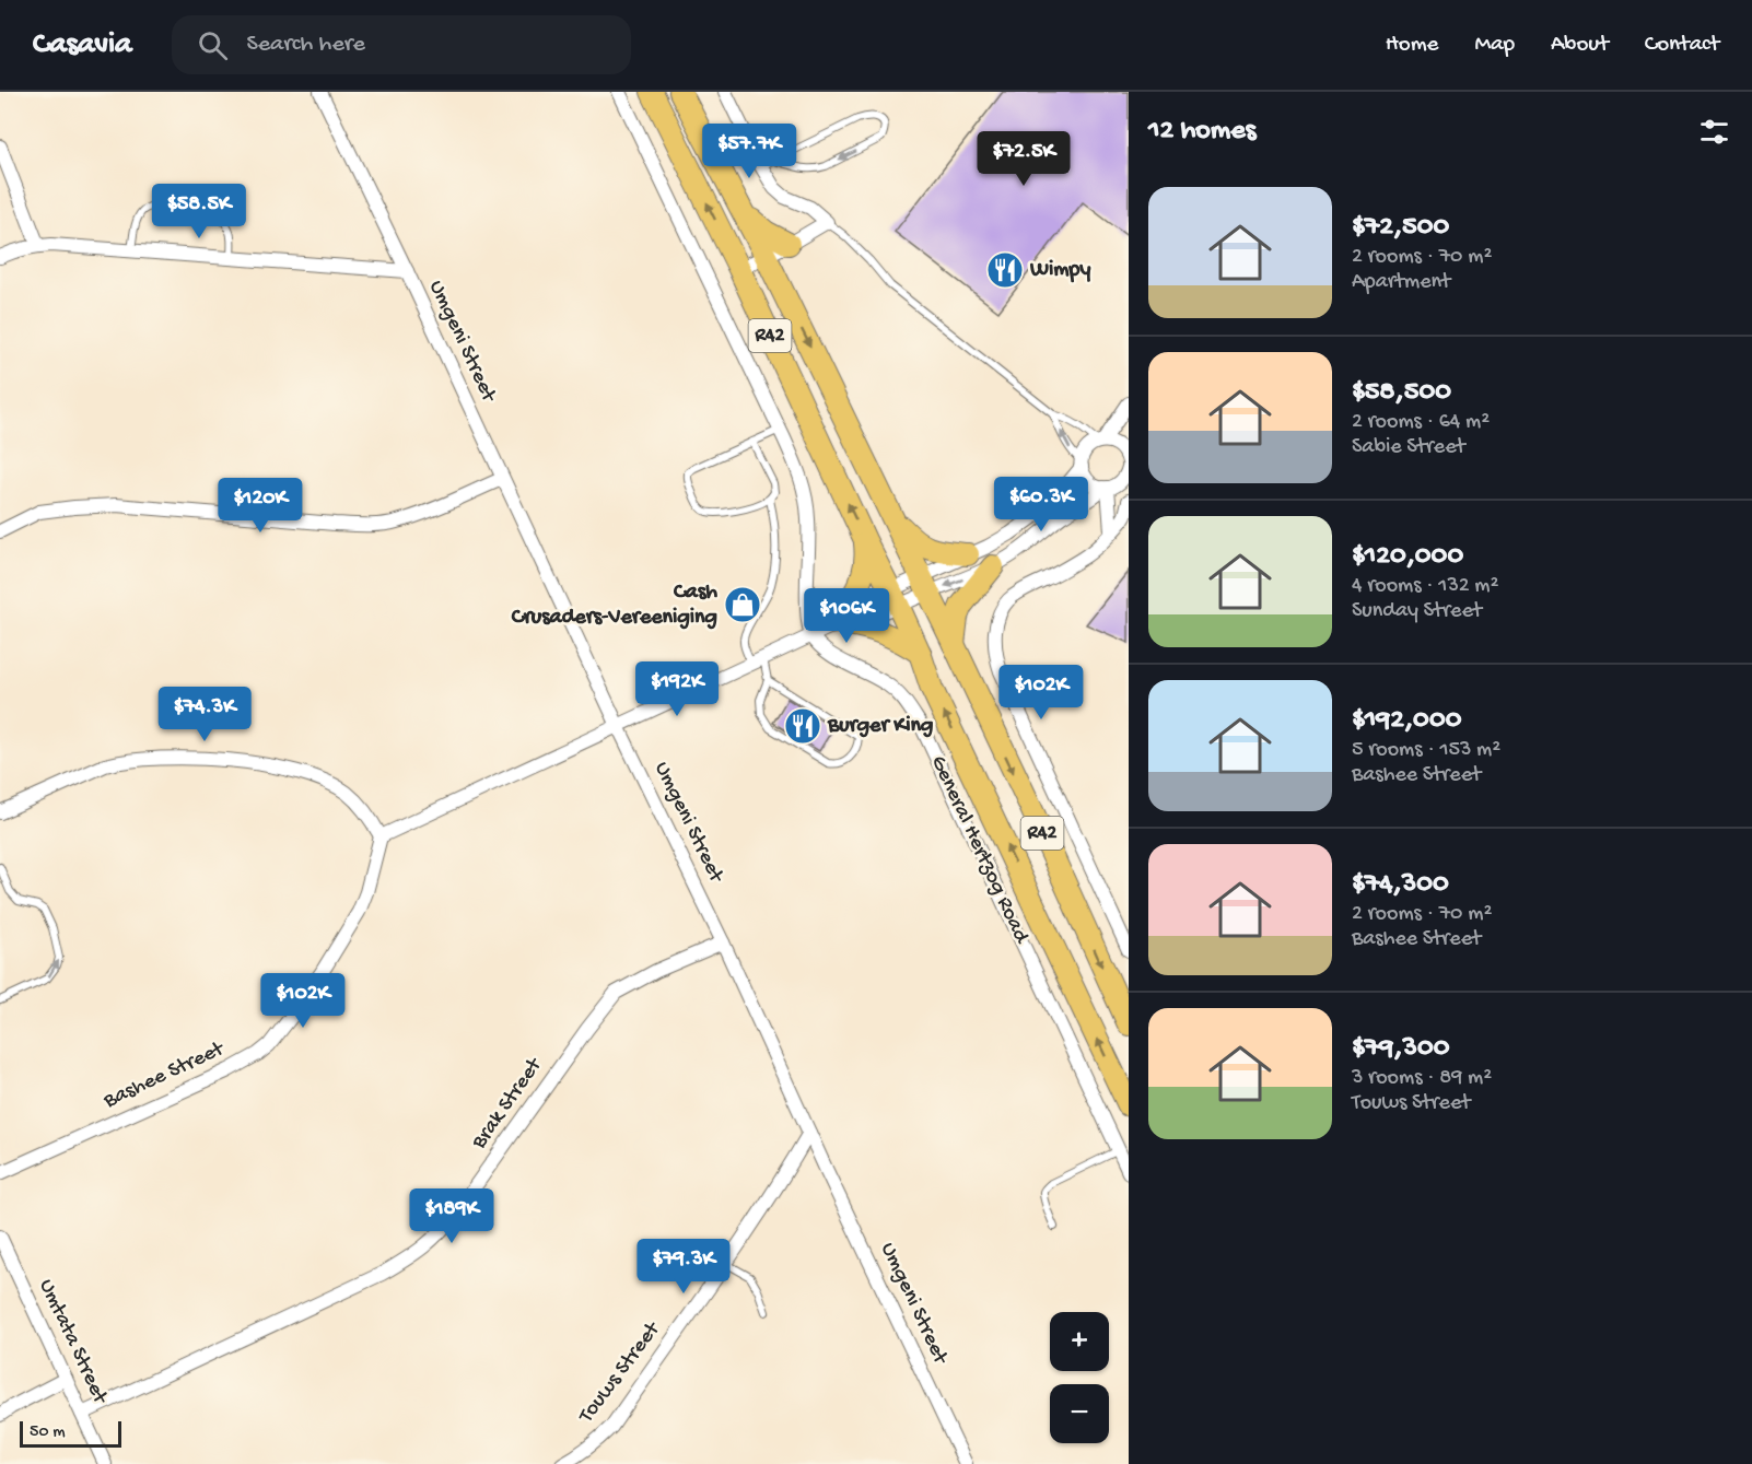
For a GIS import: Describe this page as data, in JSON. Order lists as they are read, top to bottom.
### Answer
{
  "streets": {
    "main road": ["R42", "General Hertzog Road"],
    "street": [
      "Umgeni Street",
      "Bashee Street",
      "Brak Street",
      "Umtata Street",
      "Touws Street"
    ]
  },
  "crossings": [
    ["Umgeni Street", "Brak Street"],
    ["Umgeni Street", "Touws Street"],
    ["Brak Street", "Umtata Street"]
  ],
  "places": {
    "restaurant": ["Wimpy", "Burger King"],
    "shop": ["Cash Crusaders-Vereeniging"]
  },
  "scale_bar": "50 m",
  "page": {
    "header": "Casavia",
    "search": "Search here",
    "nav": [
      "Home",
      "Map",
      "About",
      "Contact"
    ],
    "heading": "12 homes",
    "price": [
      "$57.7K",
      "$72.5K",
      "$58.5K",
      "$60.3K",
      "$120K",
      "$106K",
      "$192K",
      "$102K",
      "$74.3K",
      "$102K",
      "$189K",
      "$79.3K"
    ],
    "list": [
      {
        "name": "$72,500",
        "note": "2 rooms · 70 m² · Apartment"
      },
      {
        "name": "$58,500",
        "note": "2 rooms · 64 m² · Sabie Street"
      },
      {
        "name": "$120,000",
        "note": "4 rooms · 132 m² · Sunday Street"
      },
      {
        "name": "$192,000",
        "note": "5 rooms · 153 m² · Bashee Street"
      },
      {
        "name": "$74,300",
        "note": "2 rooms · 70 m² · Bashee Street"
      },
      {
        "name": "$79,300",
        "note": "3 rooms · 89 m² · Touws Street"
      }
    ],
    "map_buttons": ["+", "−"],
    "scale": "50 m"
  }
}
